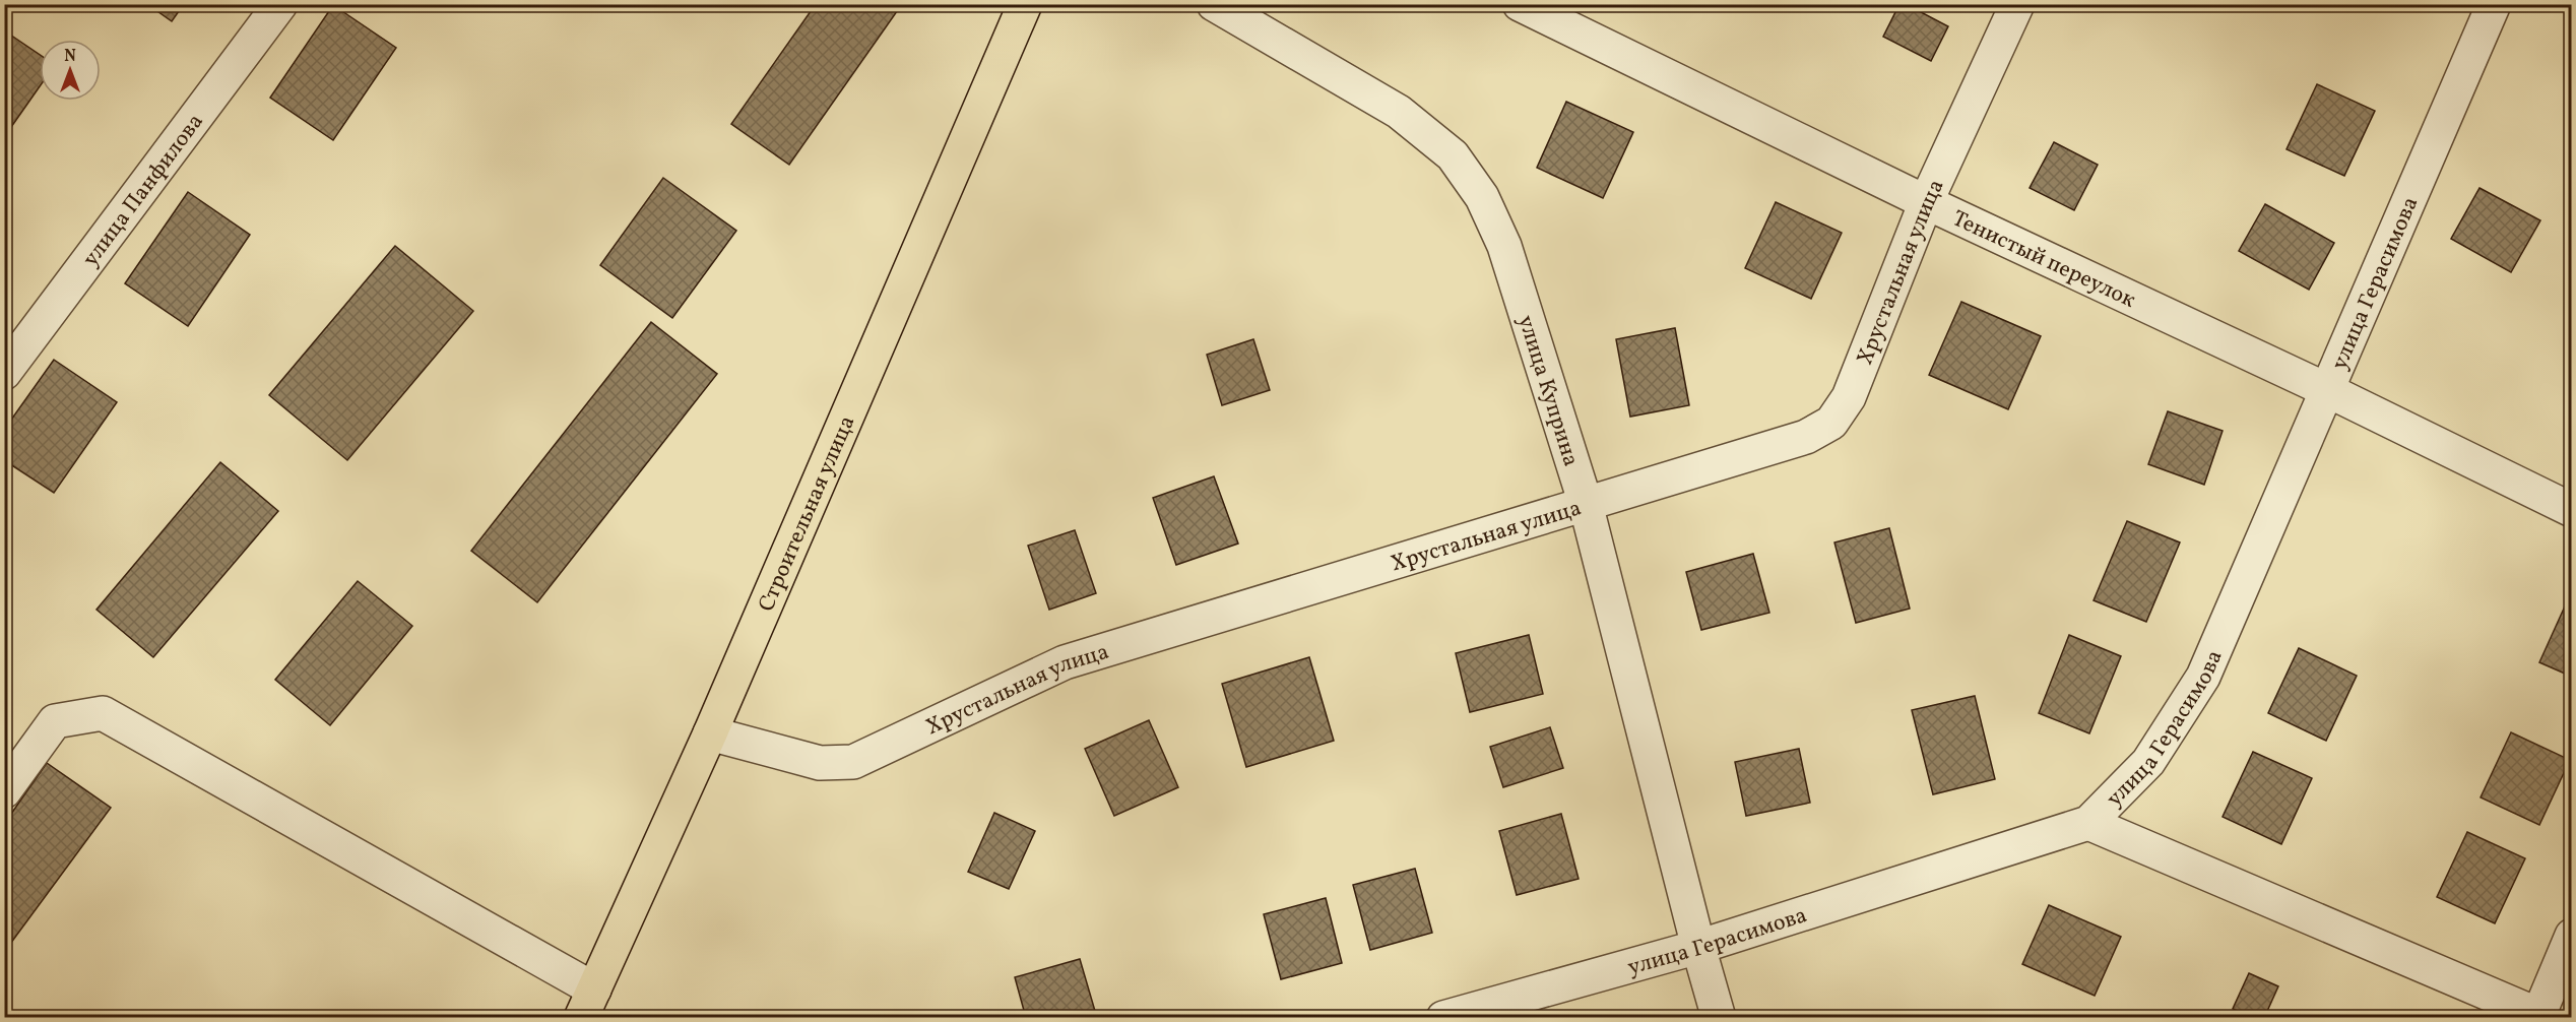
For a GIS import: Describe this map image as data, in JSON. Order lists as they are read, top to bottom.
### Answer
{
  "streets": {
    "main road": ["Строительная улица"],
    "street": [
      "улица Панфилова",
      "Тенистый переулок",
      "Хрустальная улица",
      "улица Герасимова",
      "улица Куприна"
    ]
  },
  "crossings": [
    ["Тенистый переулок", "Хрустальная улица"],
    ["Тенистый переулок", "улица Герасимова"],
    ["Хрустальная улица", "улица Куприна"],
    ["Хрустальная улица", "Строительная улица"],
    ["улица Герасимова", "улица Куприна"]
  ],
  "north": "top"
}
